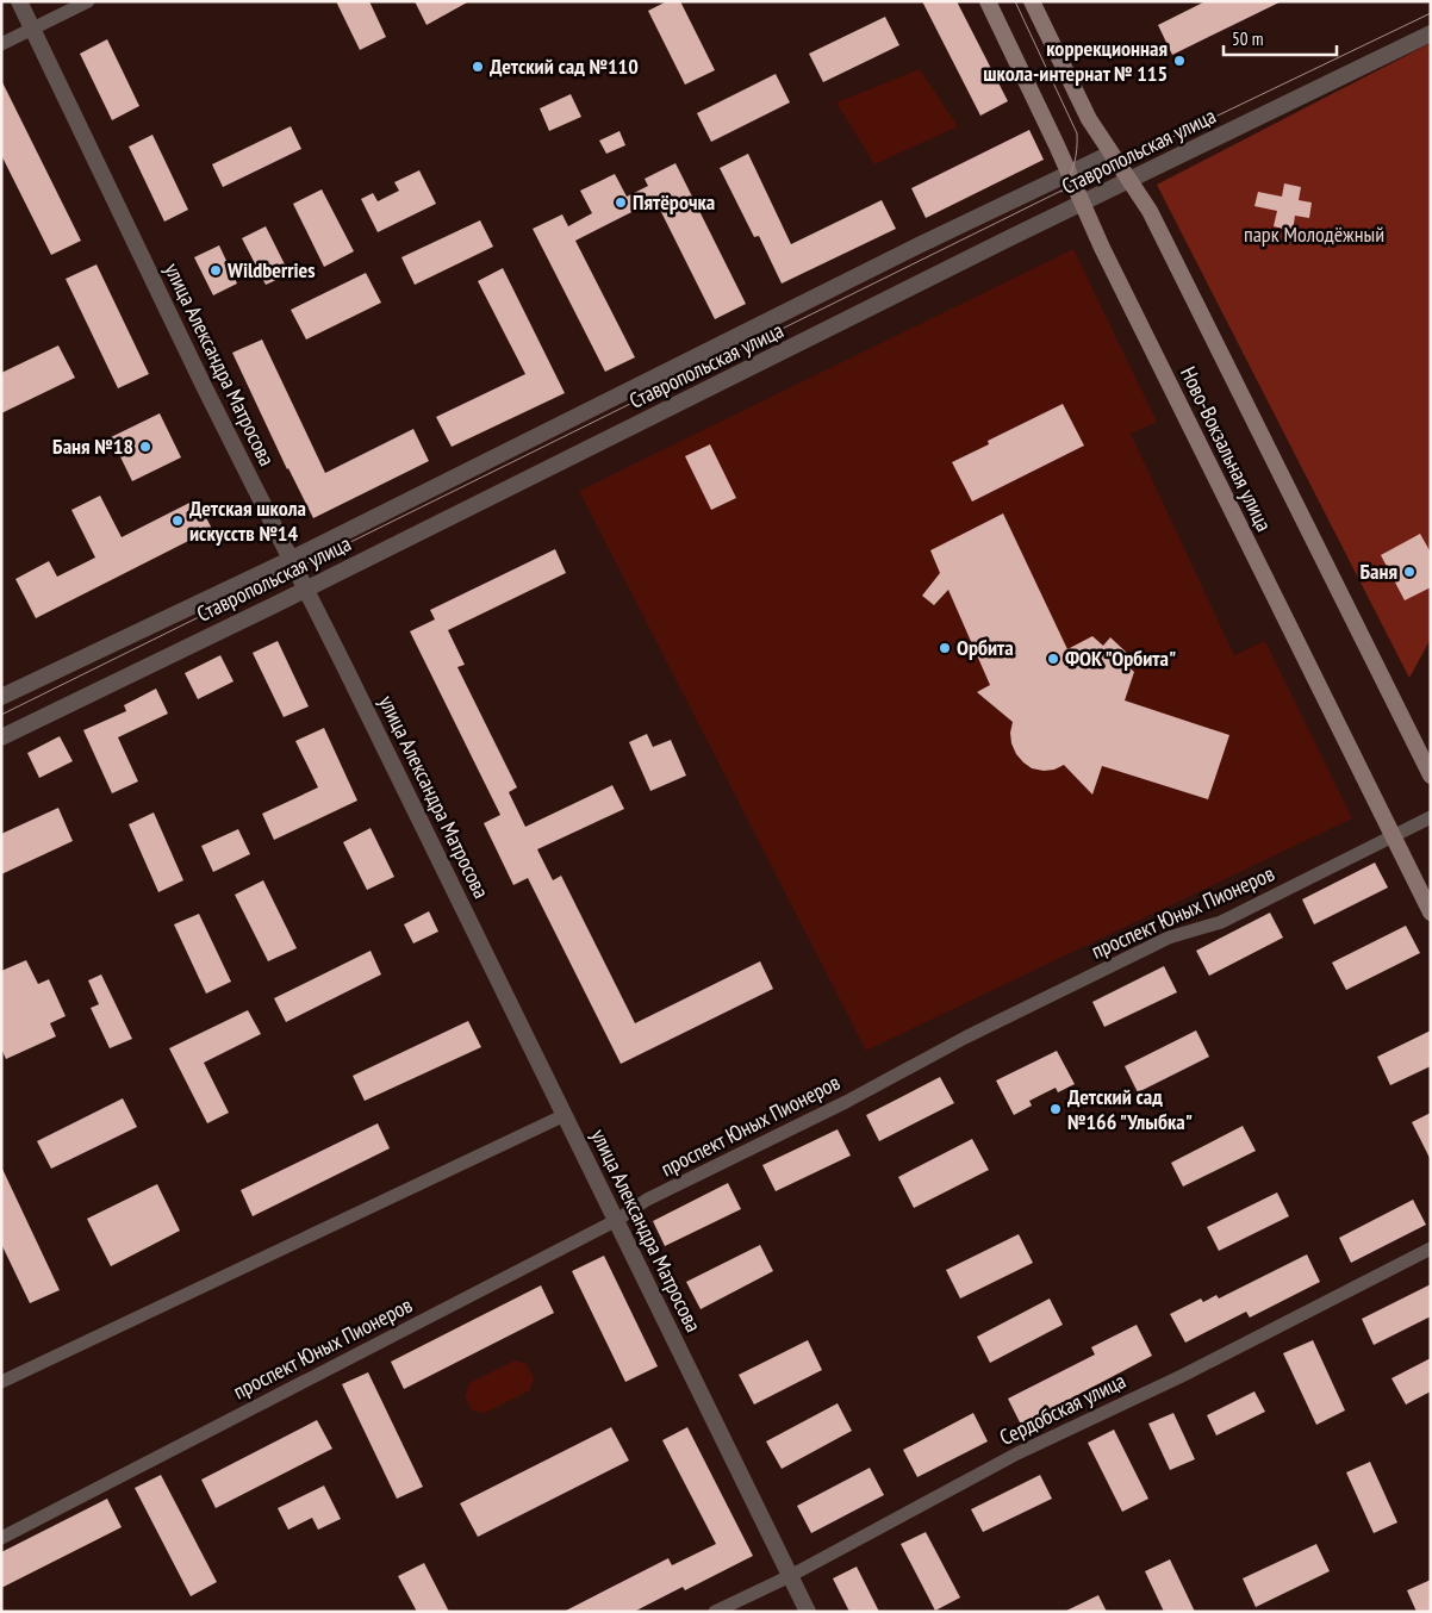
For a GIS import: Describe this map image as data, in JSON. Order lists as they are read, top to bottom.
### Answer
{
  "streets": {
    "main road": ["Ново-Вокзальная улица"],
    "street": [
      "Ставропольская улица",
      "улица Александра Матросова",
      "проспект Юных Пионеров",
      "Сердобская улица"
    ]
  },
  "crossings": [
    ["Ставропольская улица", "улица Александра Матросова"],
    ["Ставропольская улица", "Ново-Вокзальная улица"],
    ["улица Александра Матросова", "проспект Юных Пионеров"],
    ["улица Александра Матросова", "Сердобская улица"],
    ["Ново-Вокзальная улица", "проспект Юных Пионеров"]
  ],
  "parks": ["парк Молодёжный"],
  "places": [
    "коррекционная школа-интернат № 115",
    "Детский сад №110",
    "Пятёрочка",
    "Wildberries",
    "Баня №18",
    "Детская школа искусств №14",
    "Баня",
    "Орбита",
    "ФОК \"Орбита\"",
    "Детский сад №166 \"Улыбка\""
  ],
  "scale_bar": "50 m"
}
